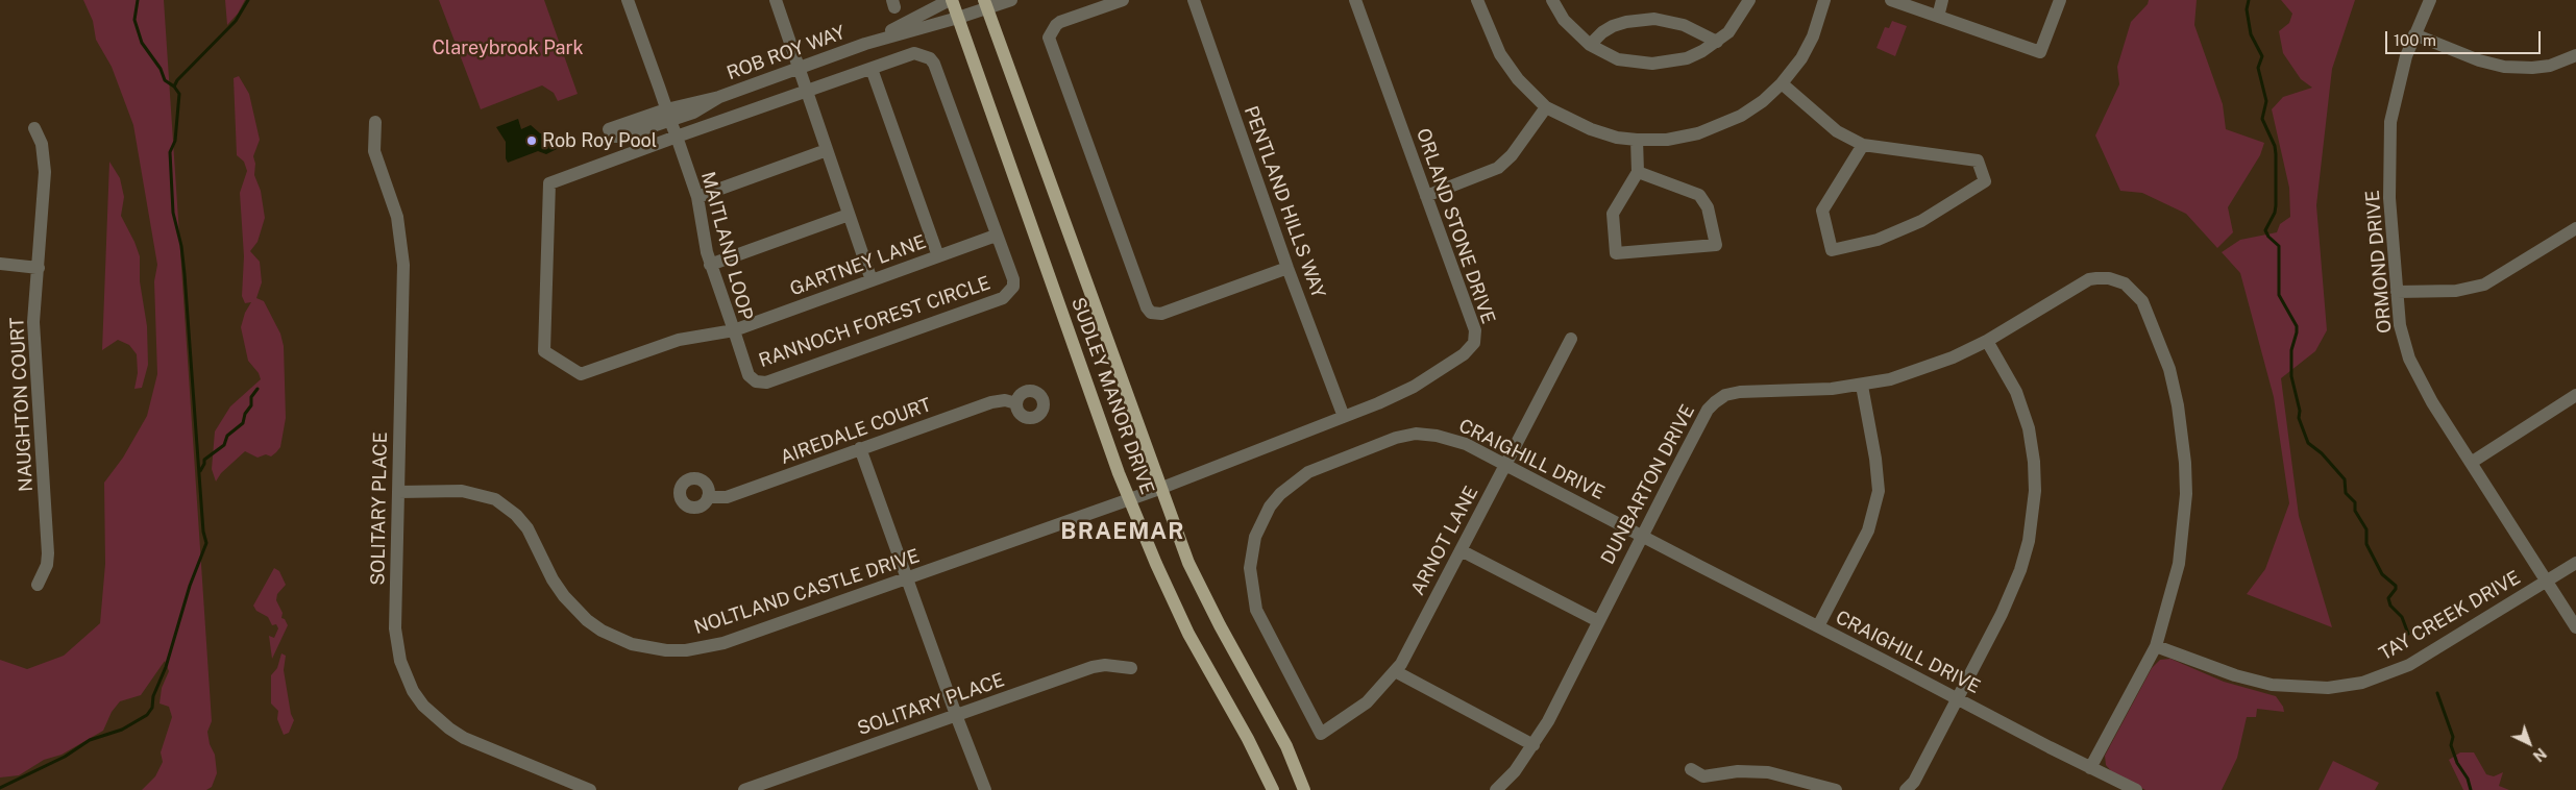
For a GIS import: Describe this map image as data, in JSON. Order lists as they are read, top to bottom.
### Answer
{
  "streets": {
    "main road": ["SUDLEY MANOR DRIVE"],
    "street": [
      "ROB ROY WAY",
      "PENTLAND HILLS WAY",
      "ORLAND STONE DRIVE",
      "MAITLAND LOOP",
      "ORMOND DRIVE",
      "GARTNEY LANE",
      "RANNOCH FOREST CIRCLE",
      "NAUGHTON COURT",
      "AIREDALE COURT",
      "CRAIGHILL DRIVE",
      "DUNBARTON DRIVE",
      "SOLITARY PLACE",
      "ARNOT LANE",
      "NOLTLAND CASTLE DRIVE",
      "TAY CREEK DRIVE"
    ]
  },
  "crossings": [
    ["ROB ROY WAY", "MAITLAND LOOP"],
    ["ROB ROY WAY", "SUDLEY MANOR DRIVE"],
    ["PENTLAND HILLS WAY", "ORLAND STONE DRIVE"],
    ["ORLAND STONE DRIVE", "SUDLEY MANOR DRIVE"],
    ["ORLAND STONE DRIVE", "NOLTLAND CASTLE DRIVE"],
    ["MAITLAND LOOP", "GARTNEY LANE"],
    ["MAITLAND LOOP", "RANNOCH FOREST CIRCLE"],
    ["ORMOND DRIVE", "TAY CREEK DRIVE"],
    ["GARTNEY LANE", "RANNOCH FOREST CIRCLE"],
    ["SUDLEY MANOR DRIVE", "NOLTLAND CASTLE DRIVE"],
    ["CRAIGHILL DRIVE", "DUNBARTON DRIVE"],
    ["CRAIGHILL DRIVE", "ARNOT LANE"],
    ["DUNBARTON DRIVE", "TAY CREEK DRIVE"],
    ["SOLITARY PLACE", "NOLTLAND CASTLE DRIVE"]
  ],
  "districts": ["BRAEMAR"],
  "parks": ["Clareybrook Park"],
  "places": ["Rob Roy Pool"],
  "scale_bar": "100 m",
  "north": "bottom right"
}
